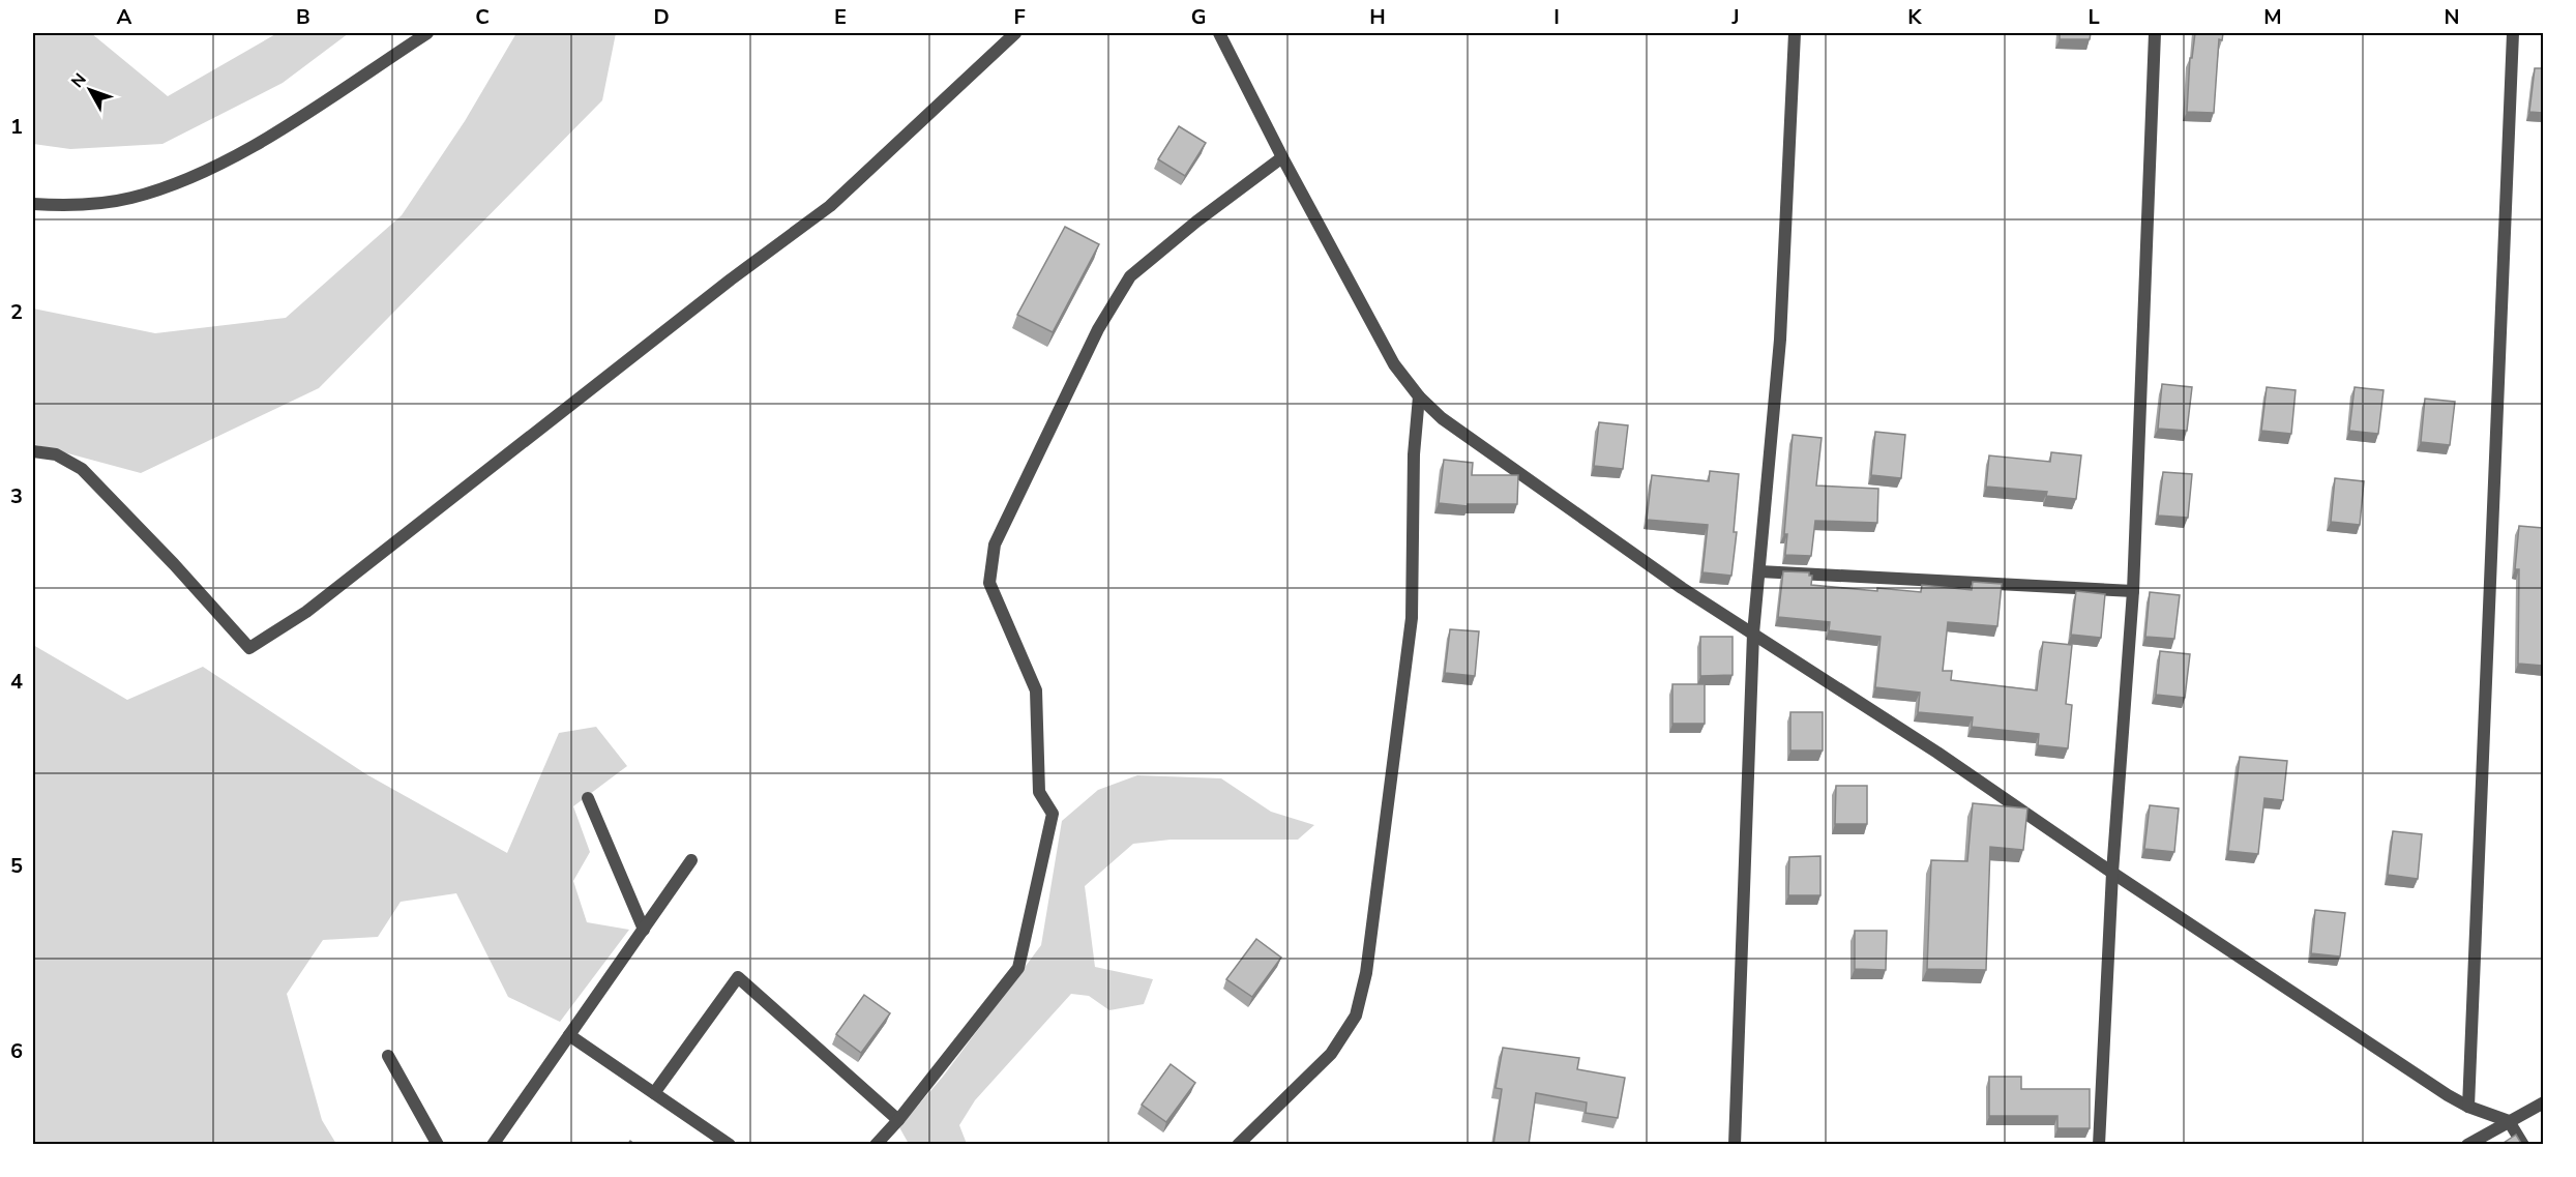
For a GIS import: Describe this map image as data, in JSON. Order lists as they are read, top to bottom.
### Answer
{
  "north": "top left",
  "grid": {
    "columns": [
      "A",
      "B",
      "C",
      "D",
      "E",
      "F",
      "G",
      "H",
      "I",
      "J",
      "K",
      "L",
      "M",
      "N"
    ],
    "rows": [
      "1",
      "2",
      "3",
      "4",
      "5",
      "6"
    ]
  }
}
